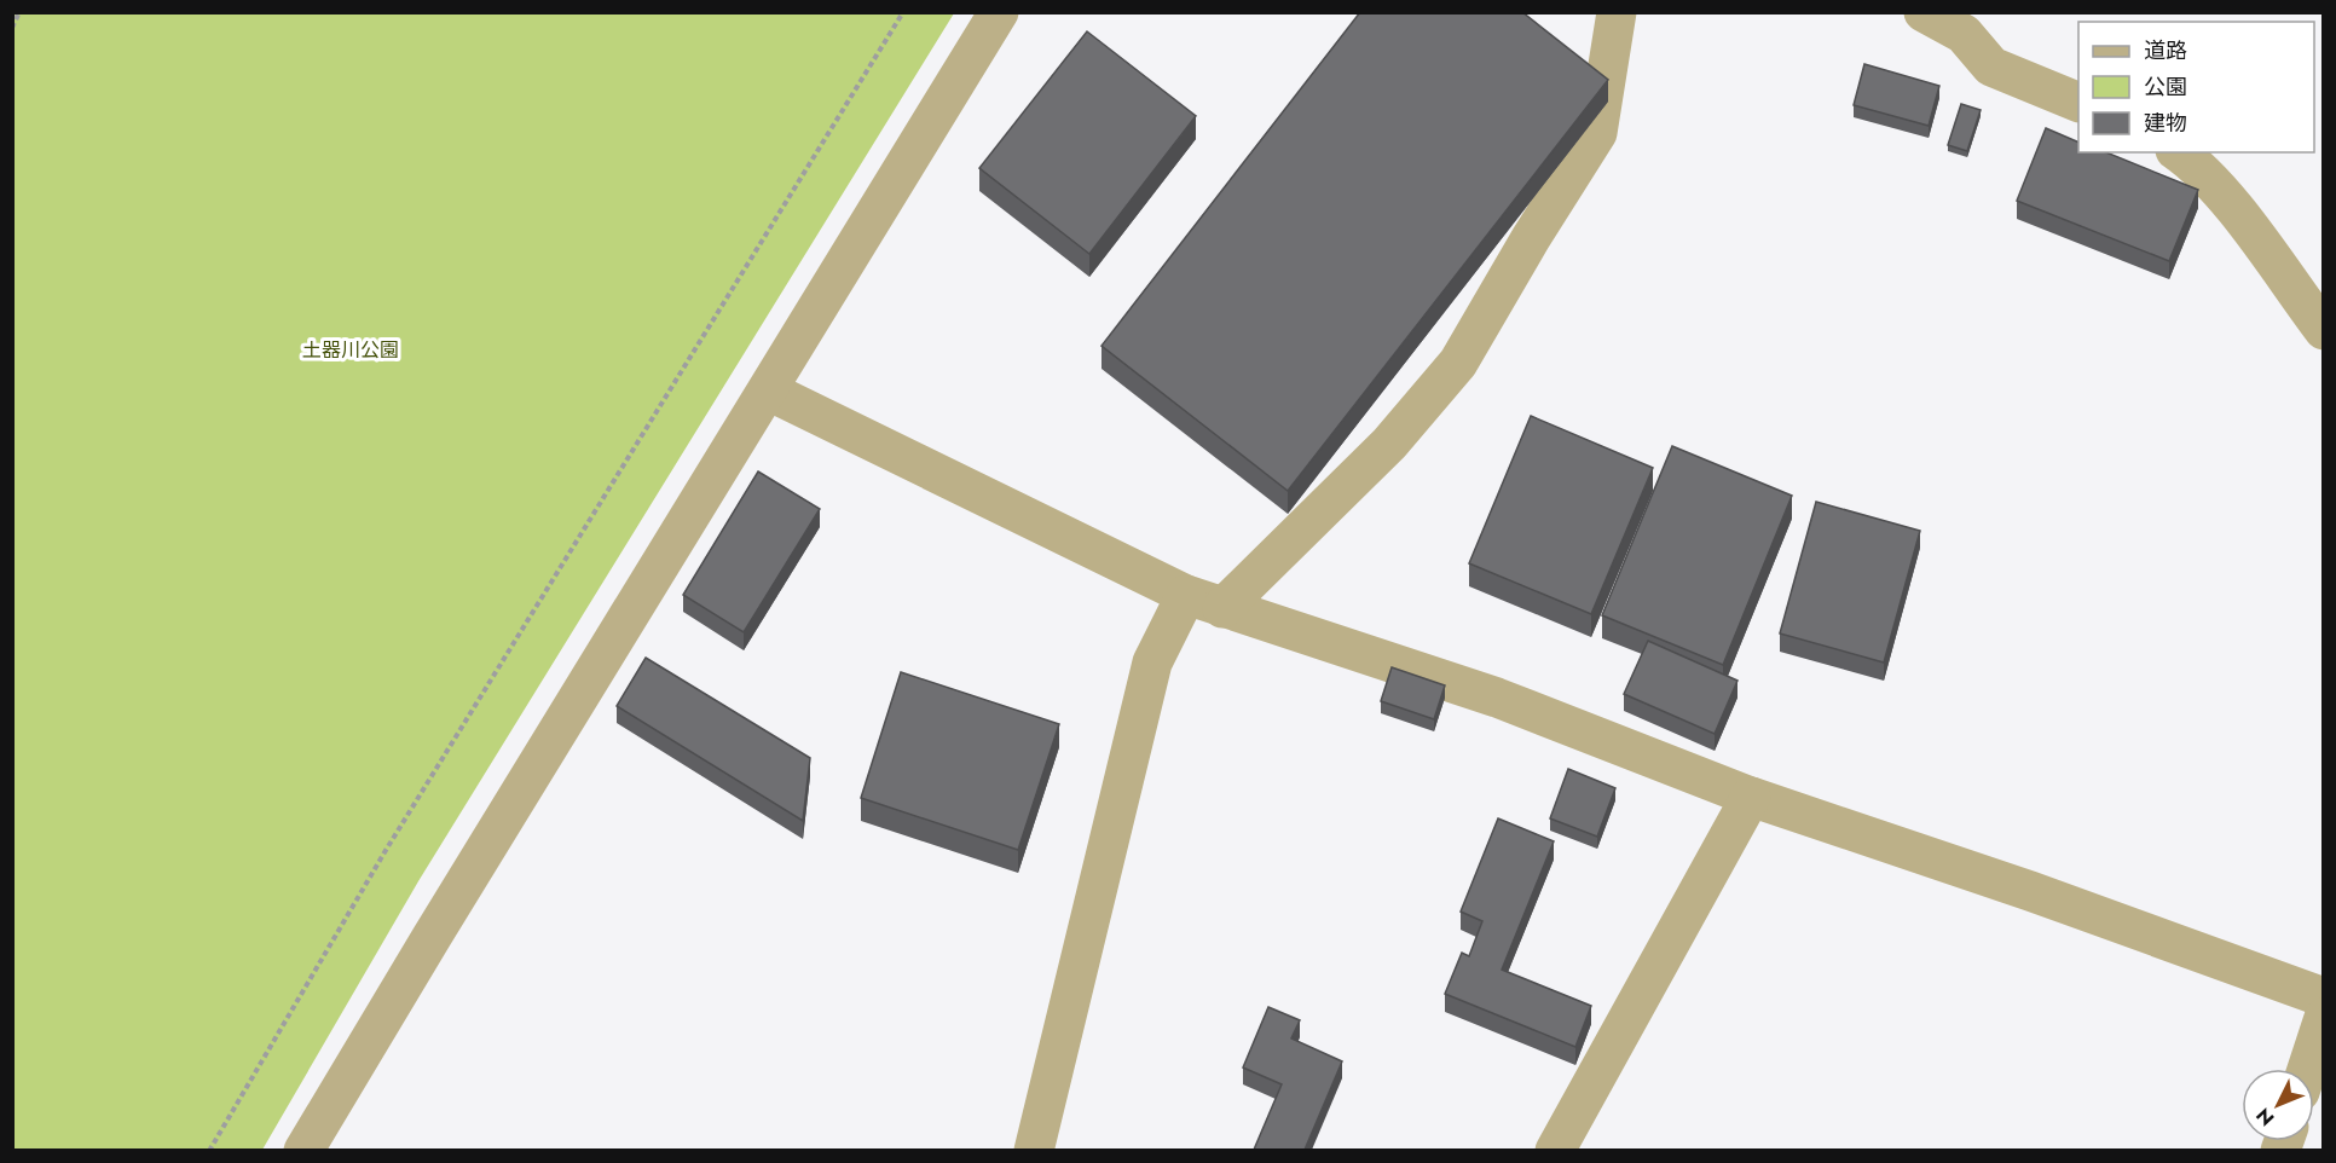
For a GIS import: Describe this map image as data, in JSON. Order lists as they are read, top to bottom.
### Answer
{
  "parks": ["土器川公園"],
  "legend": ["道路", "公園", "建物"],
  "north": "bottom left"
}
